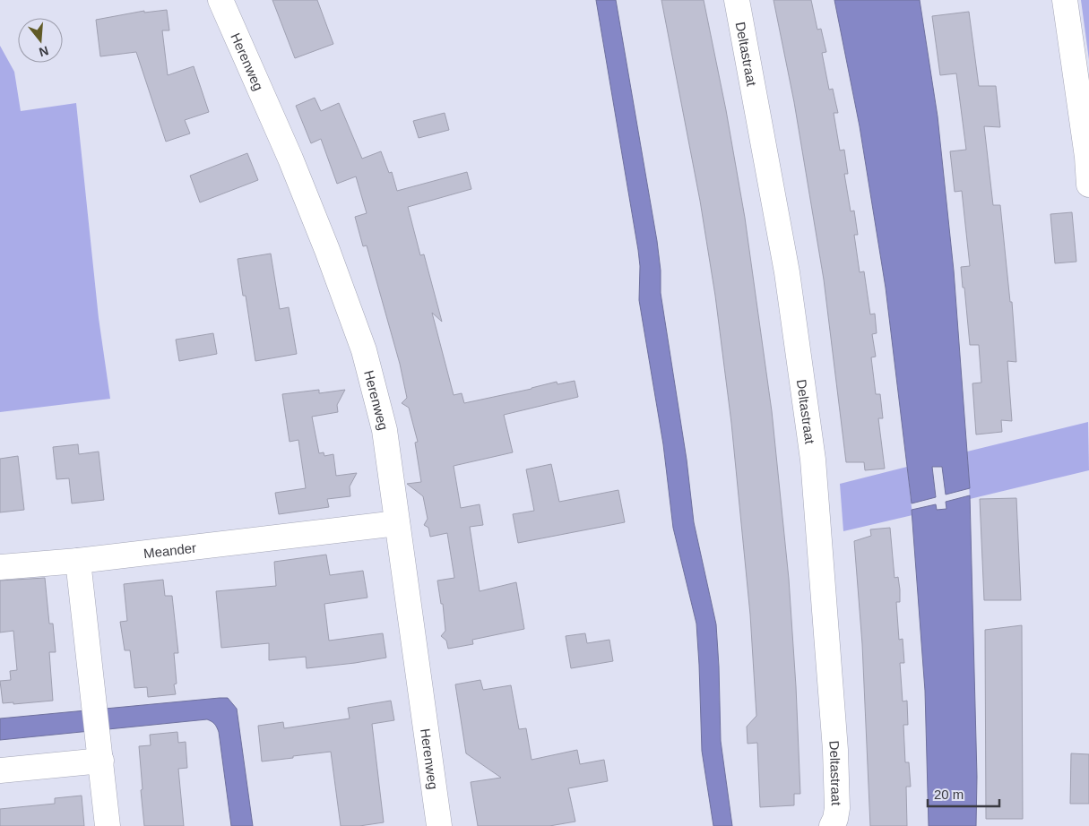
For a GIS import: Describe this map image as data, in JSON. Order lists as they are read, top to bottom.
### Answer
{
  "streets": {
    "street": ["Deltastraat", "Herenweg", "Meander"]
  },
  "crossings": [
    ["Herenweg", "Meander"]
  ],
  "scale_bar": "20 m",
  "north": "bottom"
}
